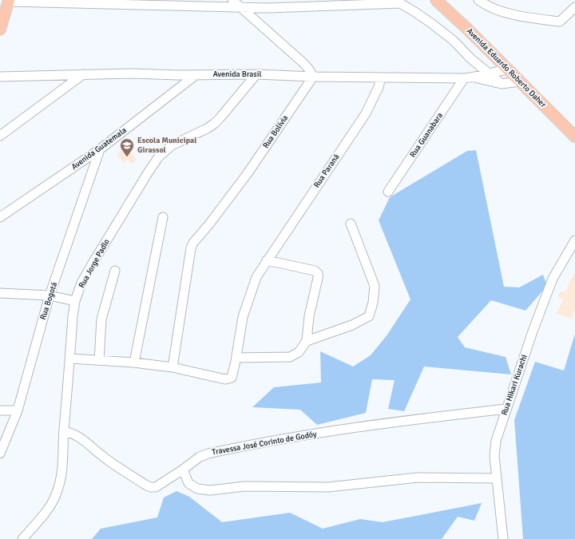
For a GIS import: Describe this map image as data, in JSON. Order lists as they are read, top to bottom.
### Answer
{
  "streets": {
    "main road": ["Avenida Eduardo Roberto Daher"],
    "street": [
      "Avenida Brasil",
      "Rua Bolívia",
      "Rua Guanabara",
      "Avenida Guatemala",
      "Rua Paraná",
      "Rua Jorge Padlo",
      "Rua Bogotá",
      "Rua Hikari Kurachi",
      "Travessa José Corinto de Godóy"
    ]
  },
  "crossings": [
    ["Avenida Eduardo Roberto Daher", "Avenida Brasil"],
    ["Avenida Brasil", "Rua Bolívia"],
    ["Avenida Brasil", "Rua Guanabara"],
    ["Avenida Brasil", "Avenida Guatemala"],
    ["Avenida Brasil", "Rua Paraná"],
    ["Avenida Brasil", "Rua Jorge Padlo"],
    ["Rua Bolívia", "Rua Paraná"],
    ["Avenida Guatemala", "Rua Bogotá"],
    ["Rua Jorge Padlo", "Travessa José Corinto de Godóy"],
    ["Rua Hikari Kurachi", "Travessa José Corinto de Godóy"]
  ],
  "places": {
    "school or university": ["Escola Municipal Girassol"]
  }
}
